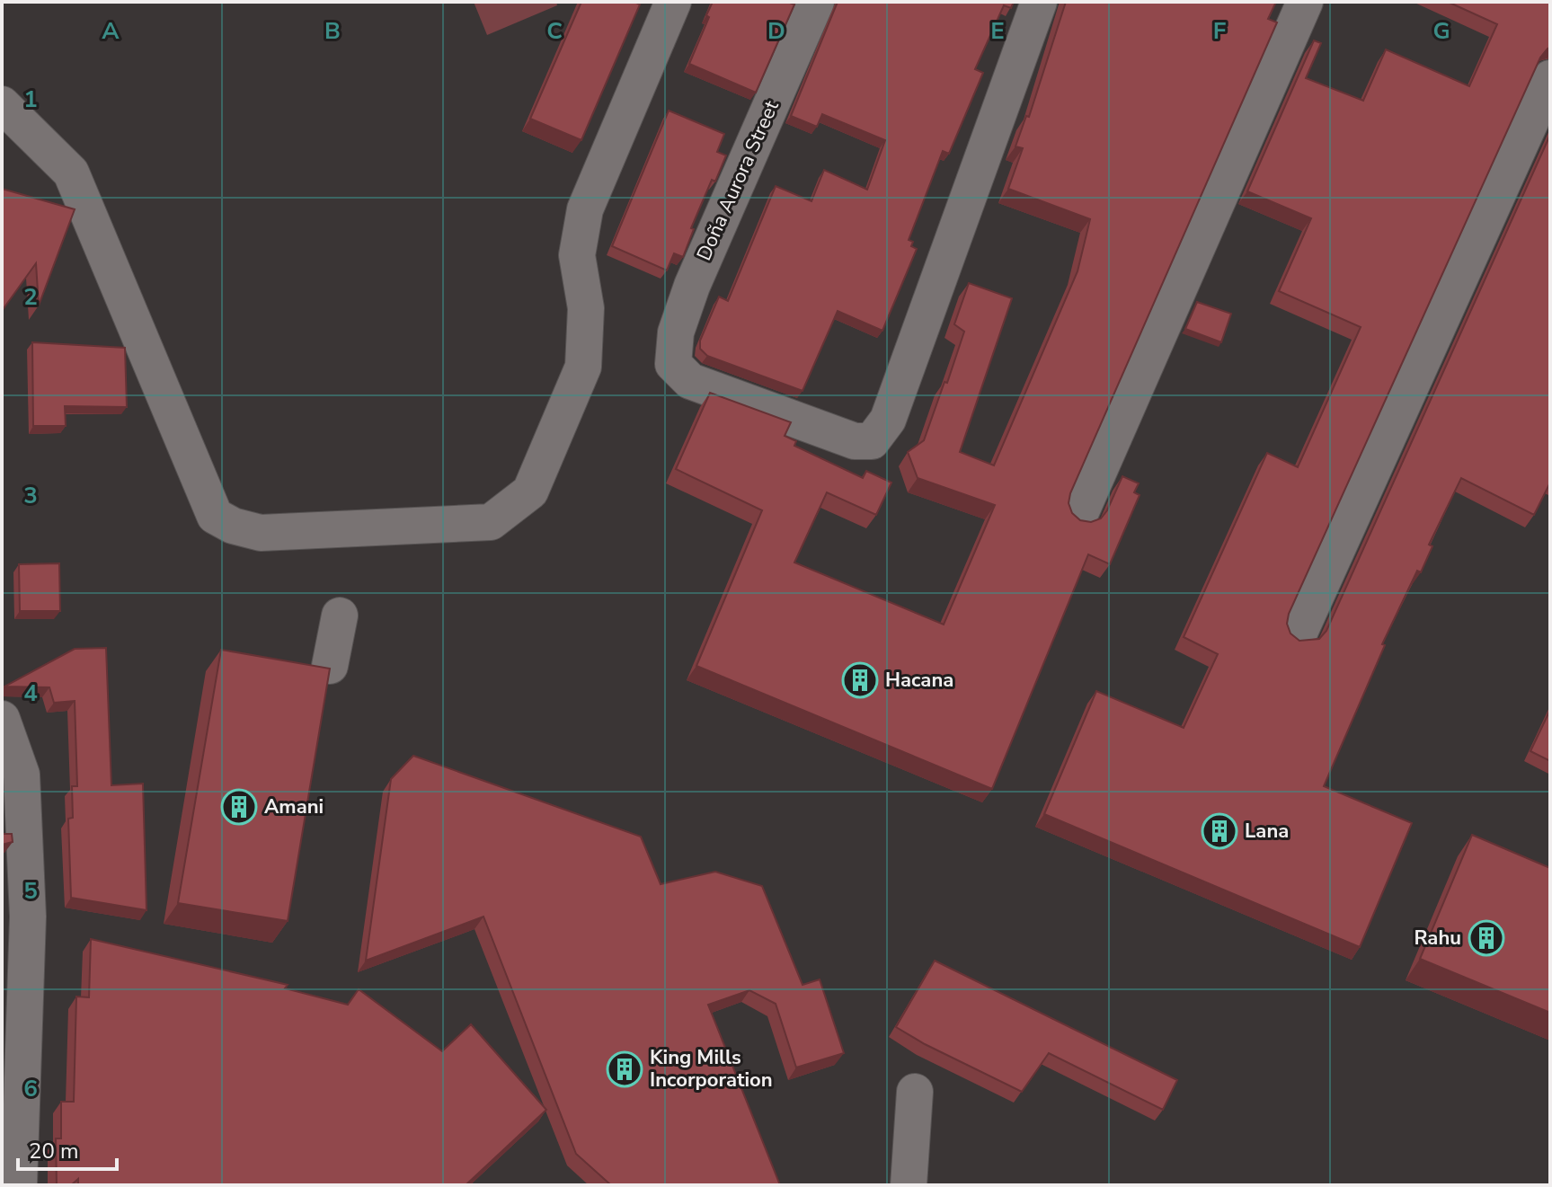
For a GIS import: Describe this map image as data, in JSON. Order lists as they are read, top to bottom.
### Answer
{
  "streets": {
    "street": ["Doña Aurora Street"]
  },
  "places": {
    "building": [
      "Hacana",
      "Amani",
      "Lana",
      "Rahu",
      "King Mills Incorporation"
    ]
  },
  "scale_bar": "20 m",
  "grid": {
    "columns": [
      "A",
      "B",
      "C",
      "D",
      "E",
      "F",
      "G"
    ],
    "rows": [
      "1",
      "2",
      "3",
      "4",
      "5",
      "6"
    ]
  }
}
